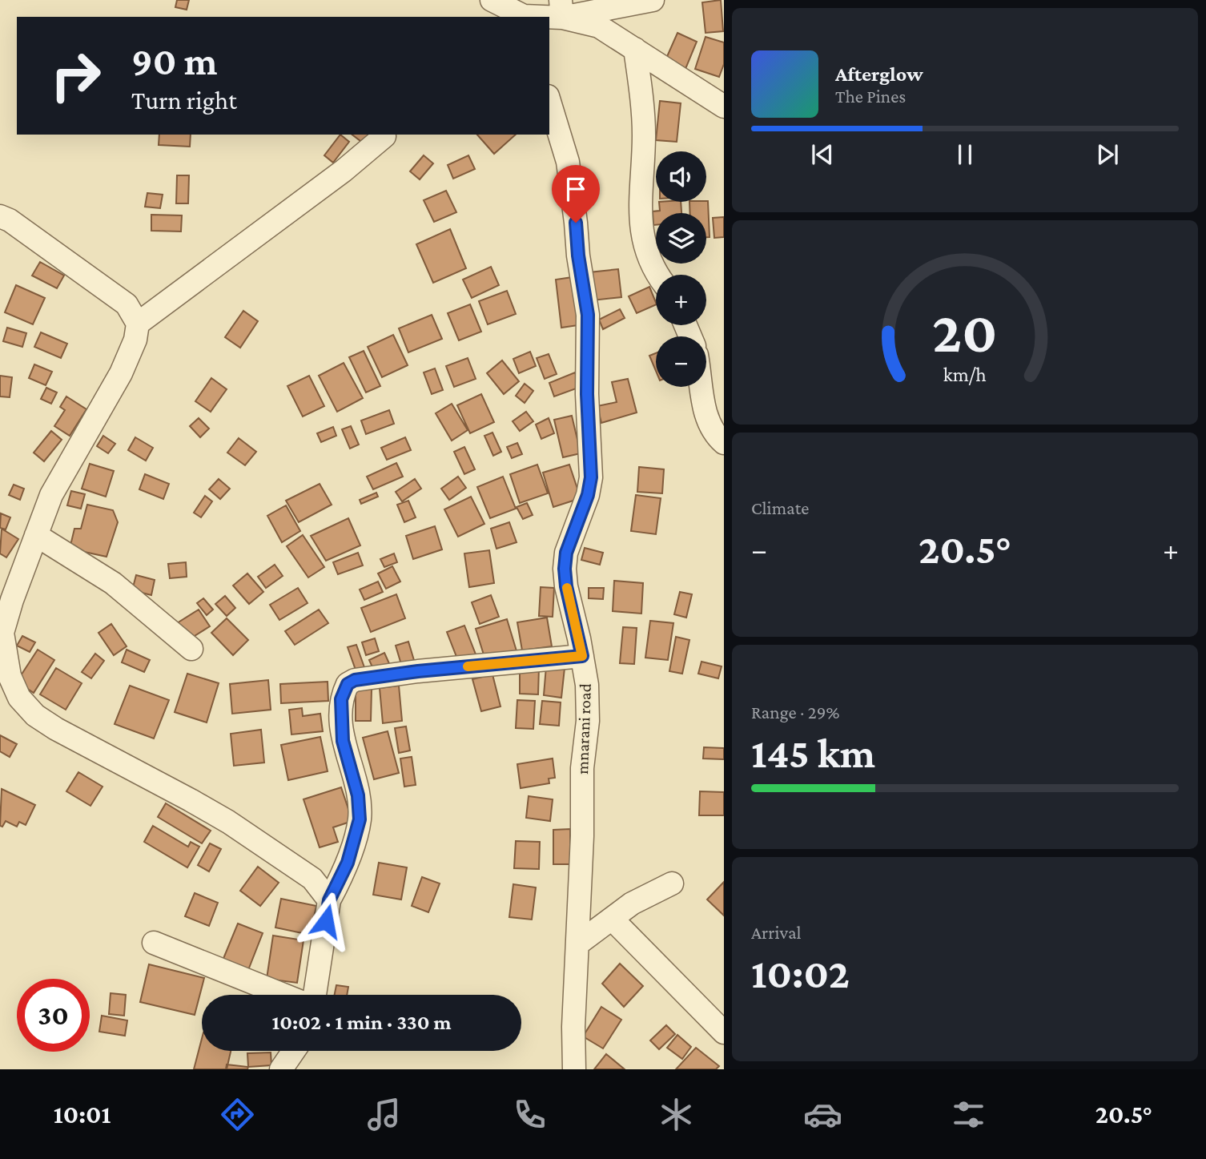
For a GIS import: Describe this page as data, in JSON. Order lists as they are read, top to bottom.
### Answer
{
  "streets": {
    "street": ["mnarani road"]
  },
  "page": {
    "turn": ["90 m", "Turn right"],
    "song": ["Afterglow", "The Pines"],
    "map_buttons": ["+", "−"],
    "tile": [
      "Climate",
      ["Range · 29%", "145 km"],
      ["Arrival", "10:02"]
    ],
    "heat": ["−", "20.5°", "+"],
    "limit": "30",
    "trip": "10:02 · 1 min · 330 m",
    "tabs": ["10:01", "20.5°"],
    "gauge": ["20", "km/h"]
  }
}
